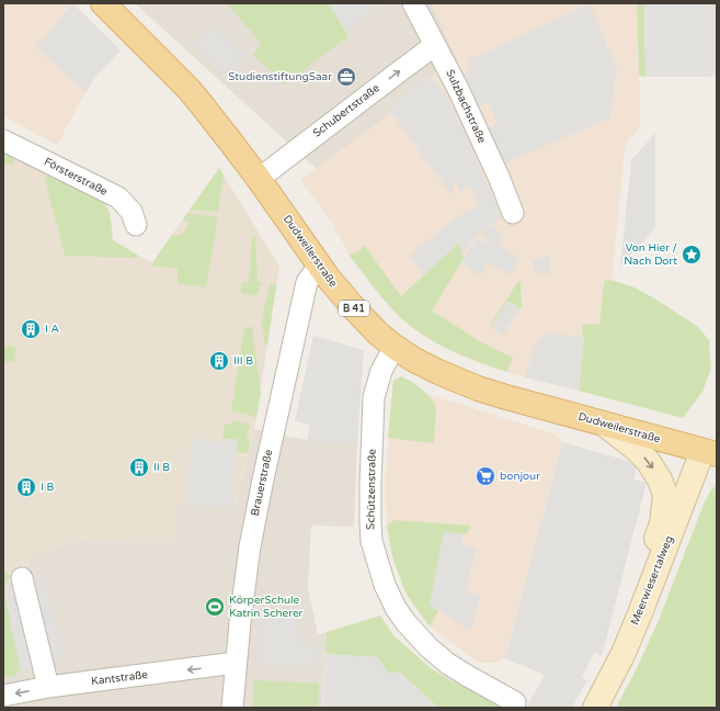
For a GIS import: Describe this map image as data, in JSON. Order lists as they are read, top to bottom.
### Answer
{
  "streets": {
    "main road": ["Dudweilerstraße", "B 41", "Meerwiesertalweg"],
    "street": [
      "Sulzbachstraße",
      "Schubertstraße",
      "Försterstraße",
      "Brauerstraße",
      "Schützenstraße",
      "Kantstraße"
    ]
  },
  "crossings": [
    ["Sulzbachstraße", "Schubertstraße"],
    ["Schubertstraße", "Dudweilerstraße"],
    ["Dudweilerstraße", "Brauerstraße"],
    ["Dudweilerstraße", "Schützenstraße"],
    ["Dudweilerstraße", "Meerwiesertalweg"],
    ["Brauerstraße", "Kantstraße"]
  ],
  "one_way": ["Schubertstraße", "Kantstraße"],
  "places": {
    "office": ["StudienstiftungSaar"],
    "place": ["Von Hier / Nach Dort"],
    "building": [
      "I A",
      "III B",
      "II B",
      "I B"
    ],
    "supermarket": ["bonjour"],
    "sports": ["KörperSchule Katrin Scherer"]
  }
}
